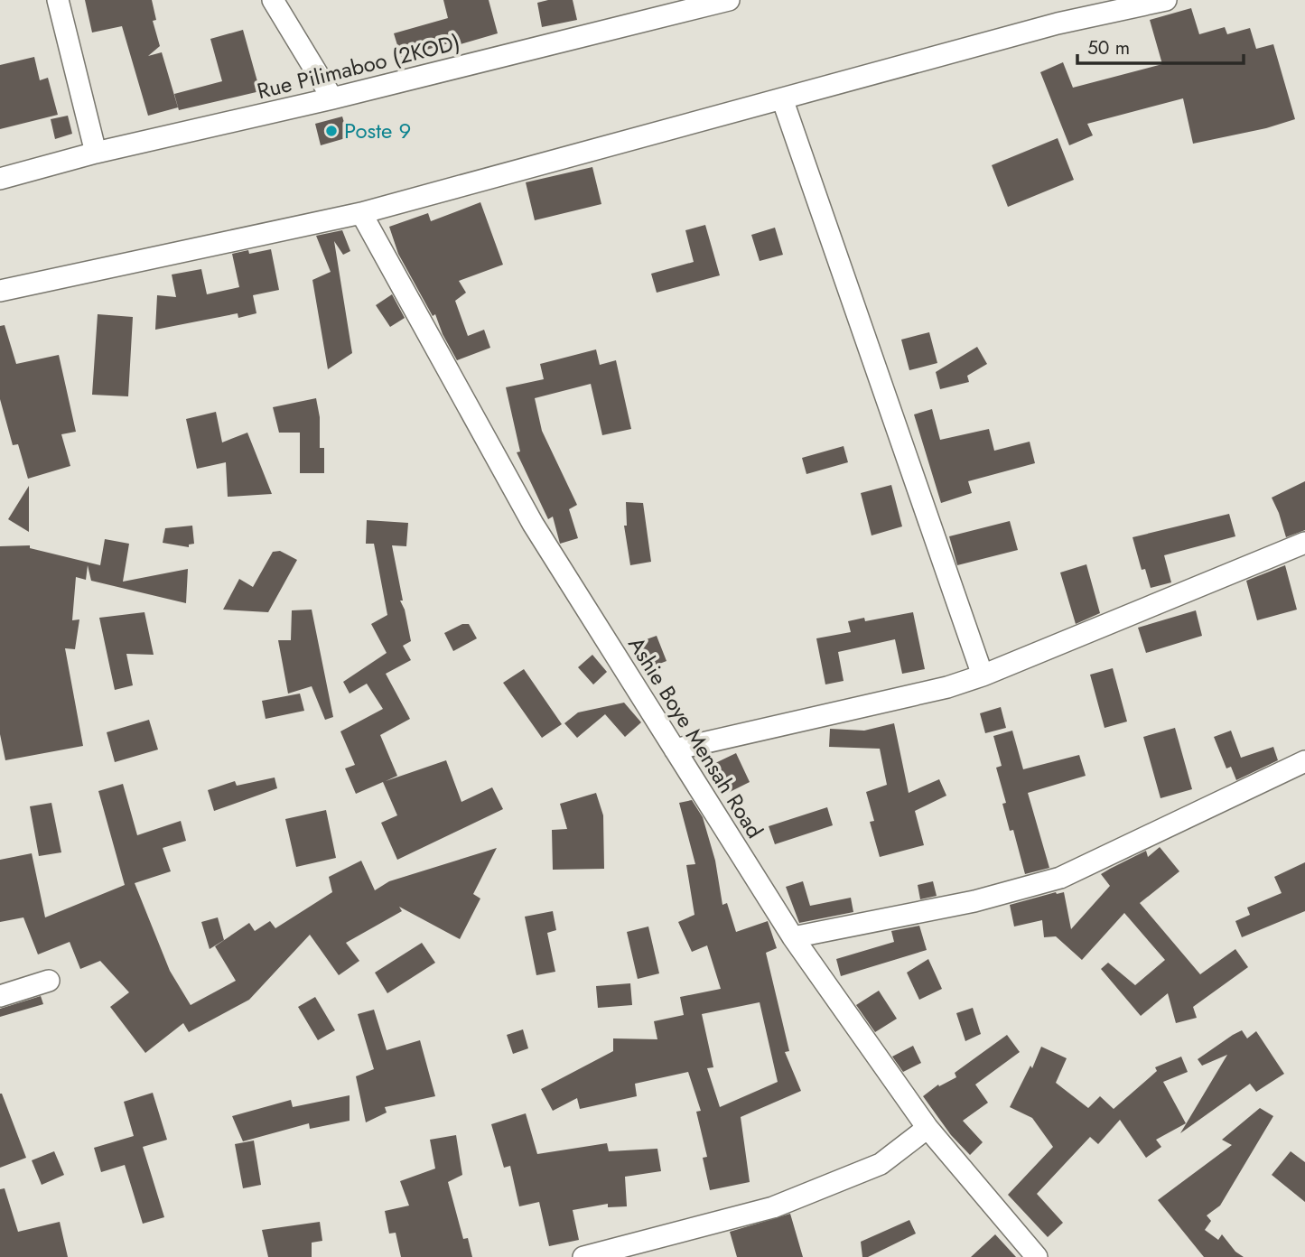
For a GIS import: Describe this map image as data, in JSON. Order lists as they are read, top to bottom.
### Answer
{
  "streets": {
    "street": ["Rue Pilimaboo (2KOD)", "Ashie Boye Mensah Road"]
  },
  "places": ["Poste 9"],
  "scale_bar": "50 m"
}
